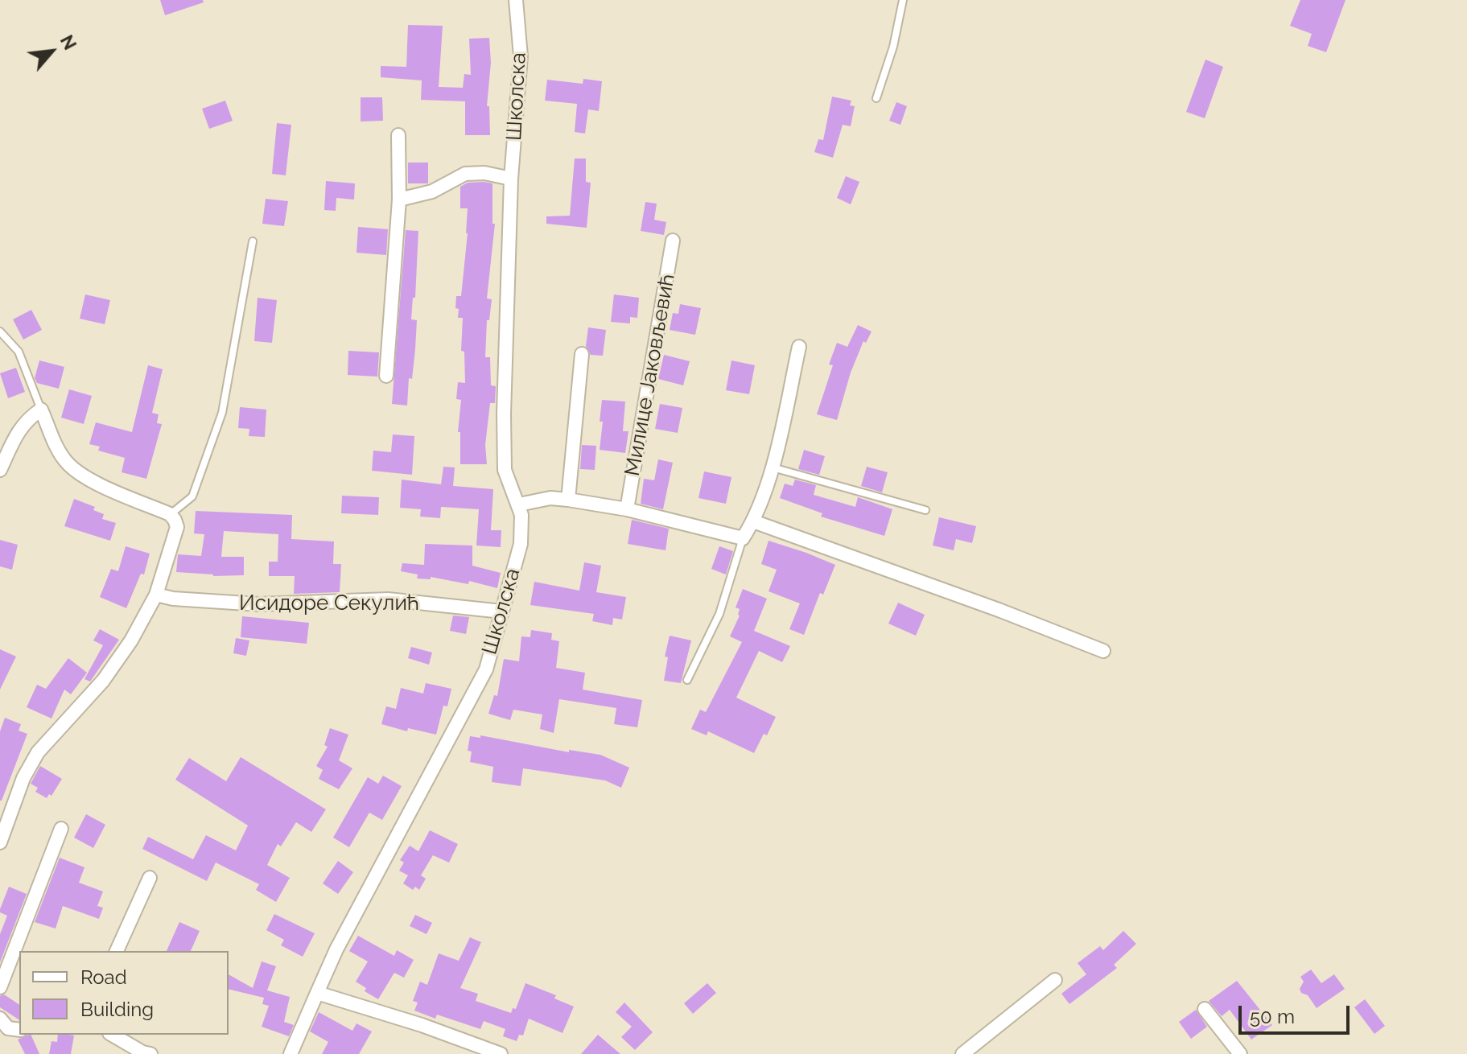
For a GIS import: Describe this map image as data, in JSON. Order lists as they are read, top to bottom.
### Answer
{
  "streets": {
    "street": ["Школска", "Милице Јаковљевић", "Исидоре Секулић"]
  },
  "crossings": [
    ["Школска", "Исидоре Секулић"]
  ],
  "legend": ["Road", "Building"],
  "scale_bar": "50 m",
  "north": "top right"
}
